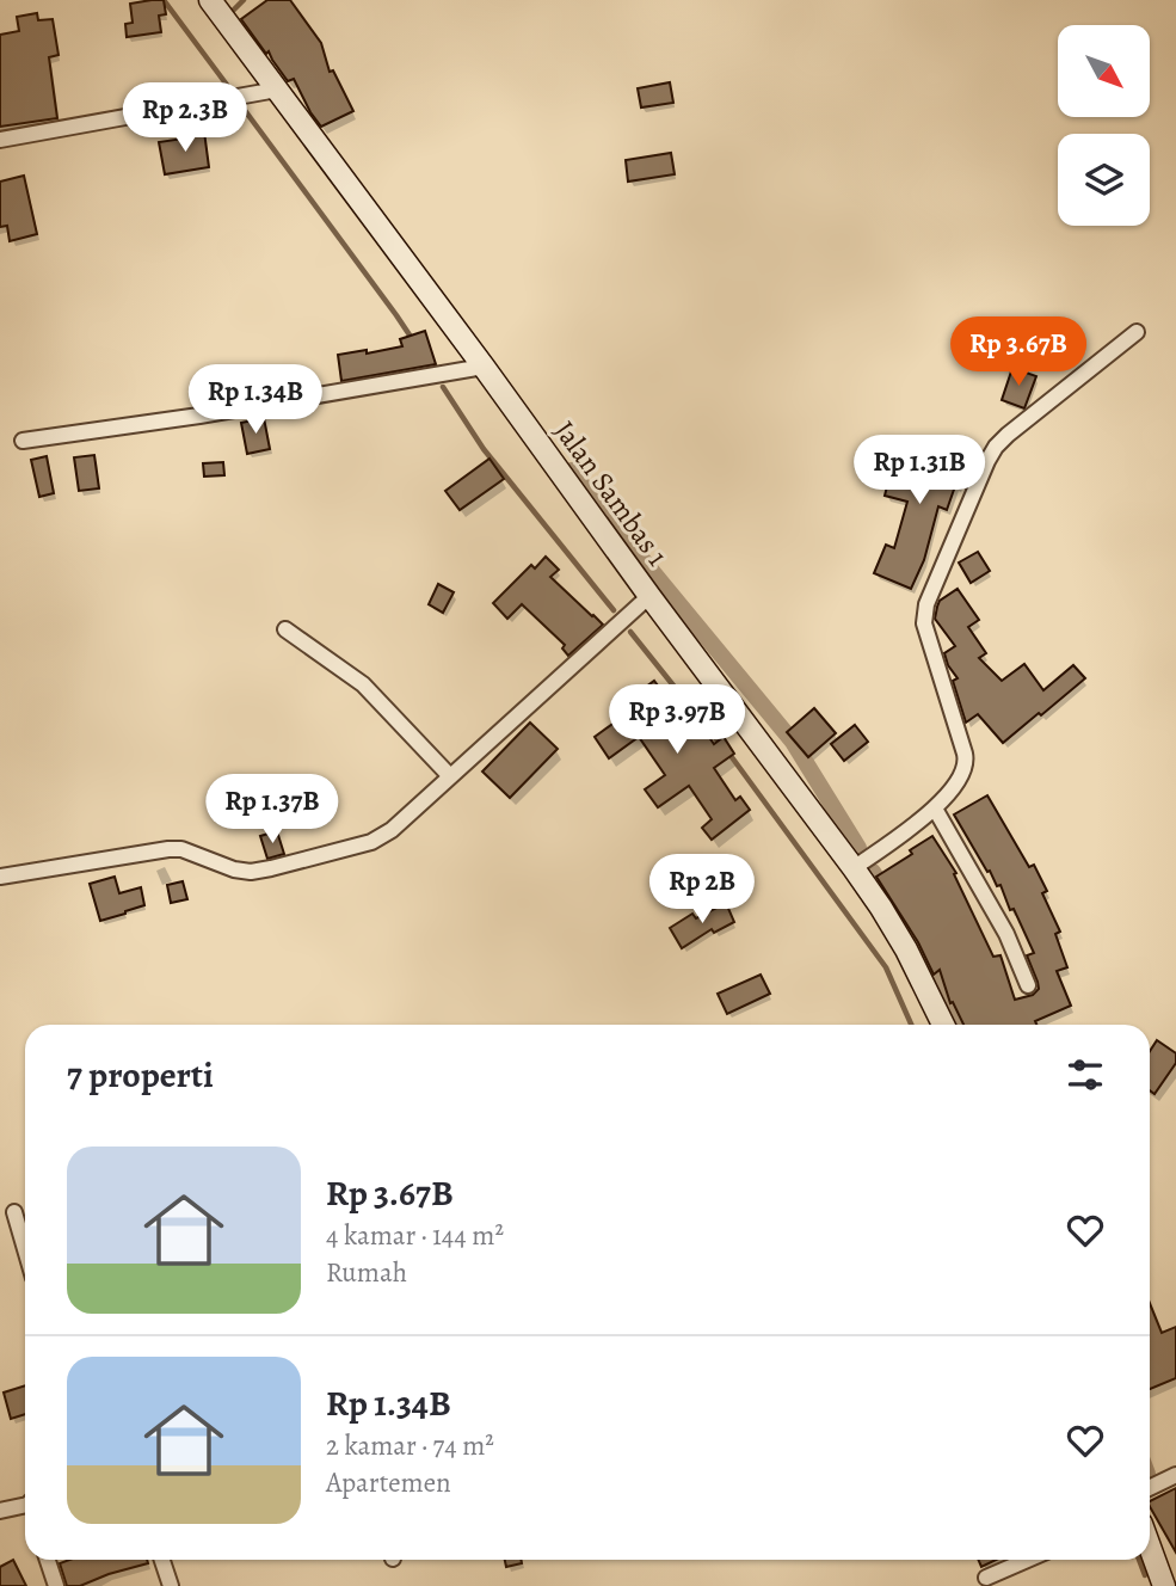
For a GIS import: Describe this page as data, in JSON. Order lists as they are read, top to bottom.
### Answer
{
  "streets": {
    "street": ["Jalan Sambas 1"]
  },
  "north": "bottom right",
  "page": {
    "price": [
      "Rp 2.3B",
      "Rp 3.67B",
      "Rp 1.34B",
      "Rp 1.31B",
      "Rp 3.97B",
      "Rp 1.37B",
      "Rp 2B"
    ],
    "heading": "7 properti",
    "list": [
      {
        "name": "Rp 3.67B",
        "note": "4 kamar · 144 m² · Rumah"
      },
      {
        "name": "Rp 1.34B",
        "note": "2 kamar · 74 m² · Apartemen"
      }
    ]
  }
}
